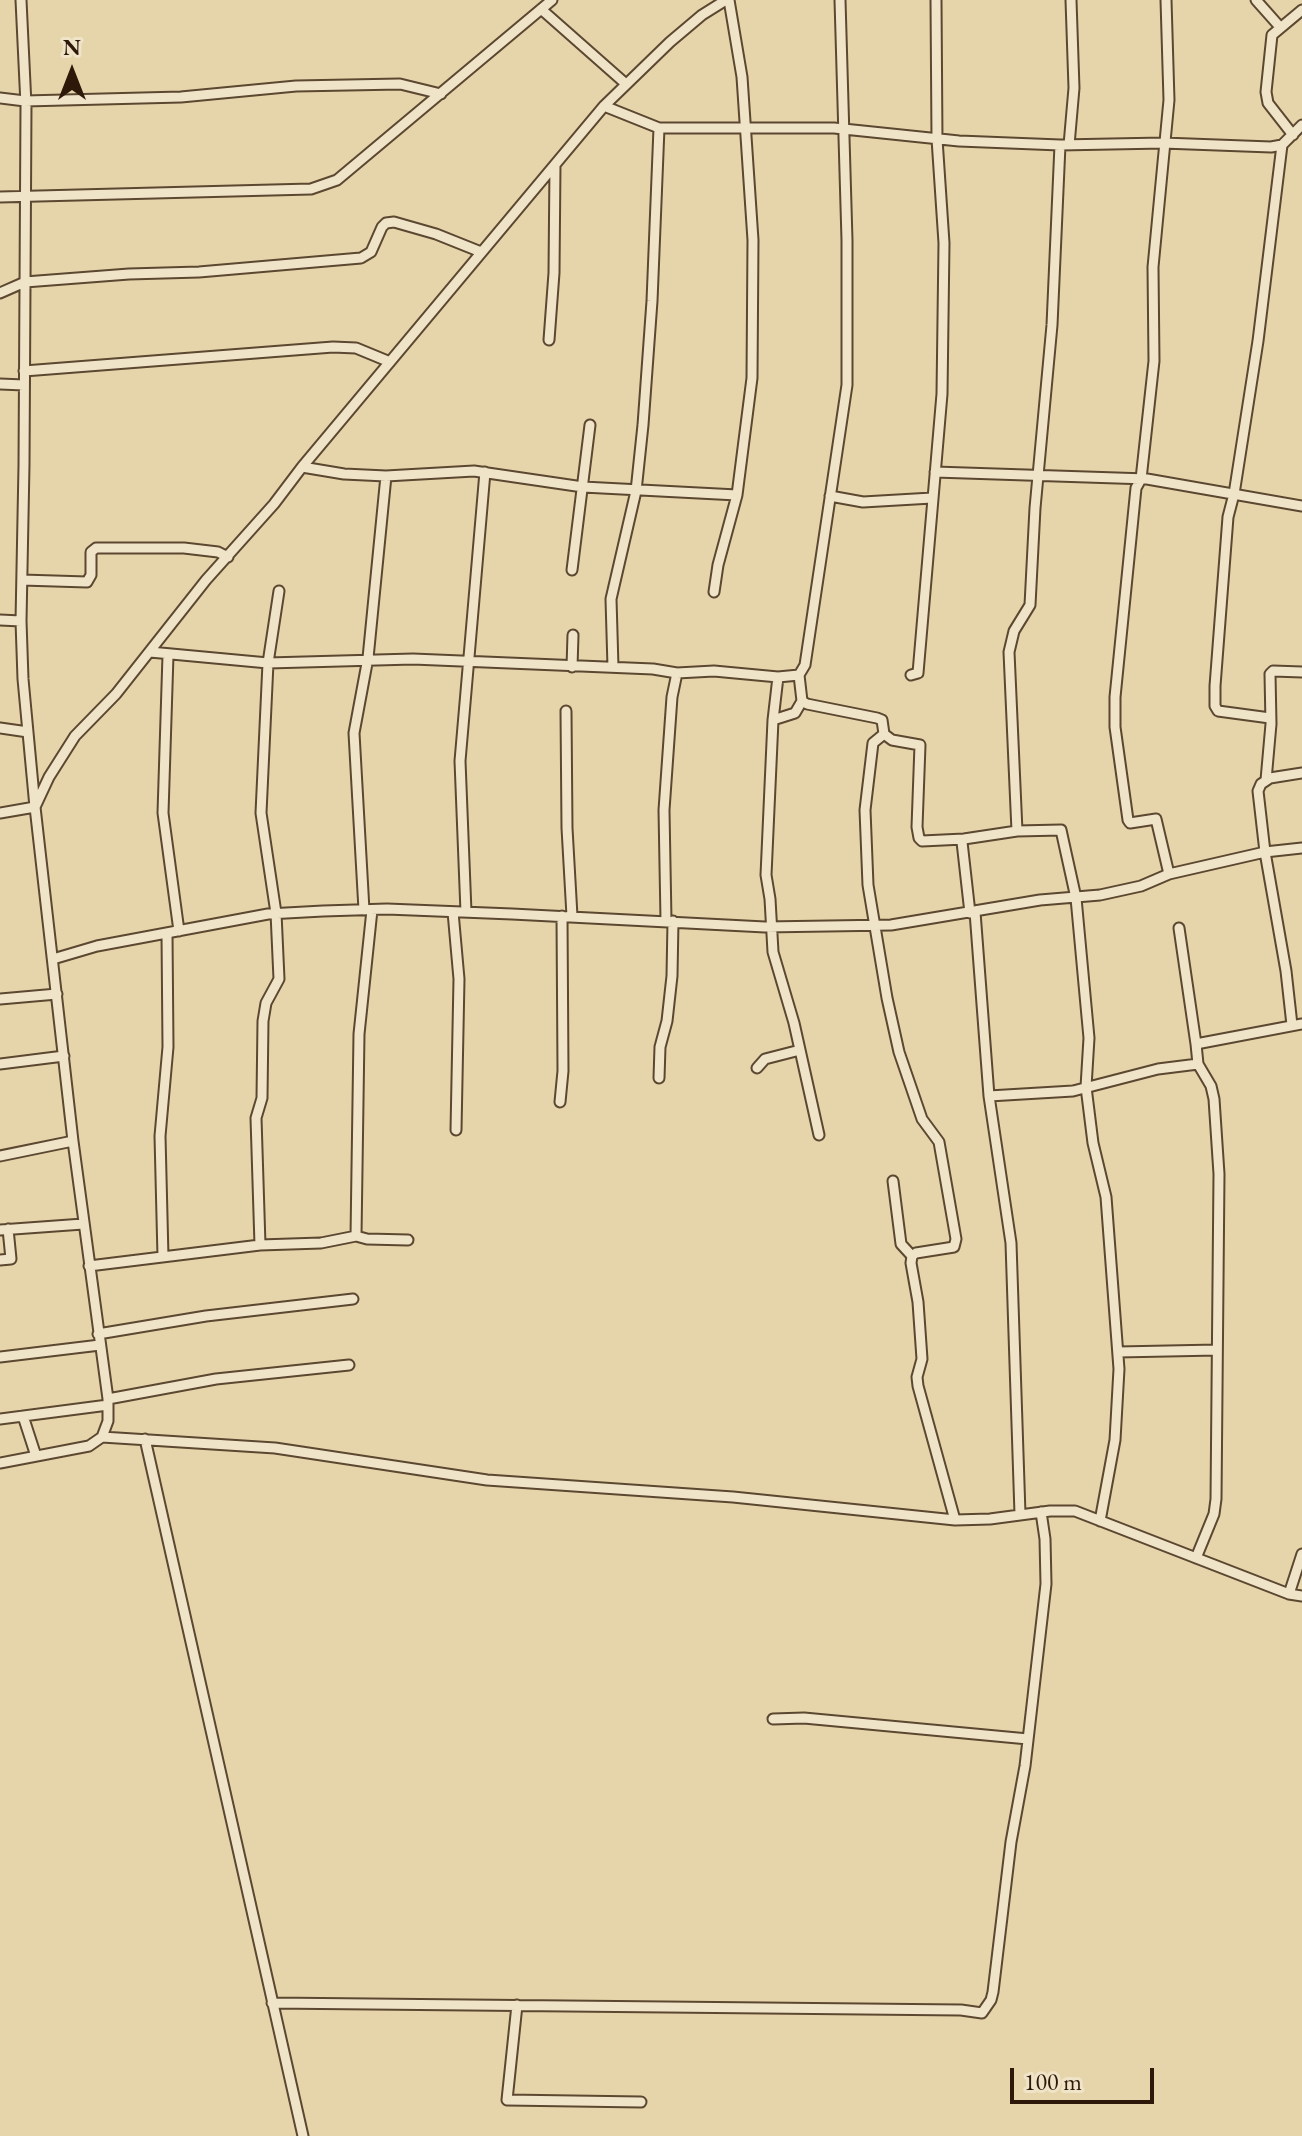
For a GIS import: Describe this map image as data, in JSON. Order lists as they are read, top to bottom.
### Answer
{
  "scale_bar": "100 m",
  "north": "top"
}
